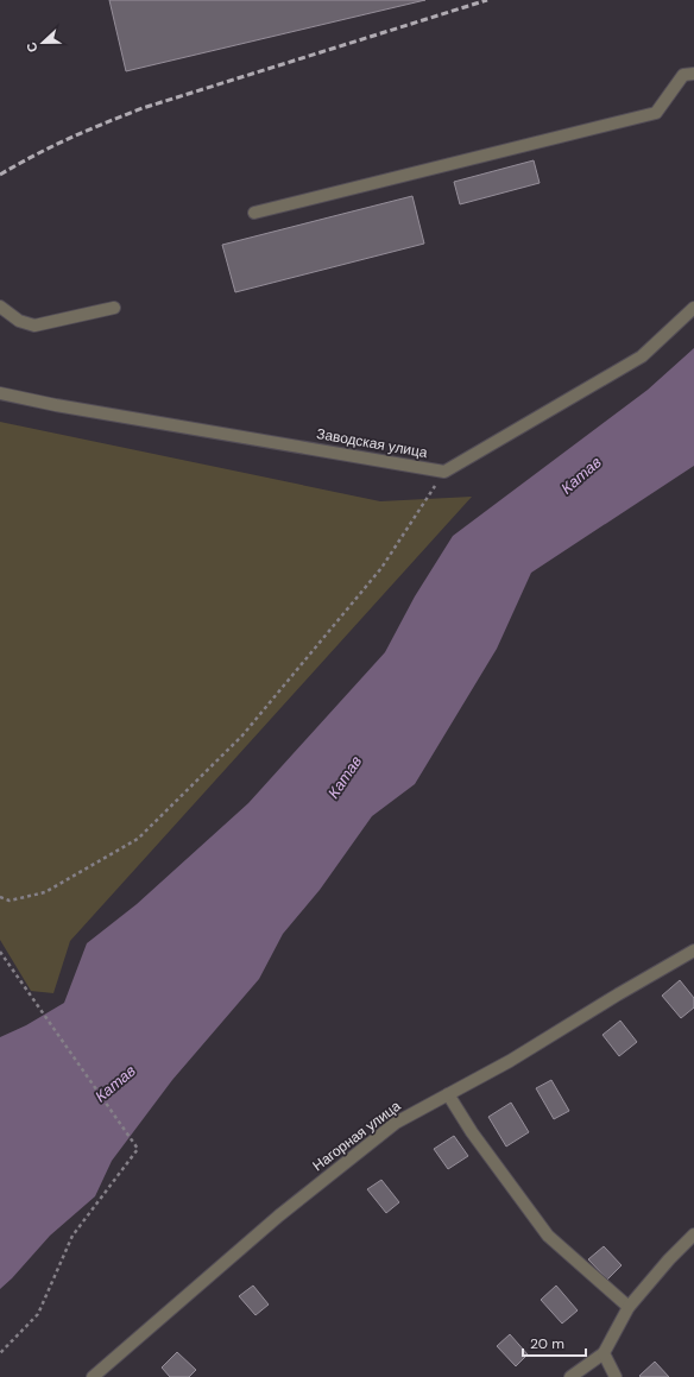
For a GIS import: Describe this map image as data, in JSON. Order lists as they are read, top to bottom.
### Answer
{
  "streets": {
    "street": ["Заводская улица", "Нагорная улица"]
  },
  "water": ["Катав"],
  "scale_bar": "20 m",
  "north": "left"
}
